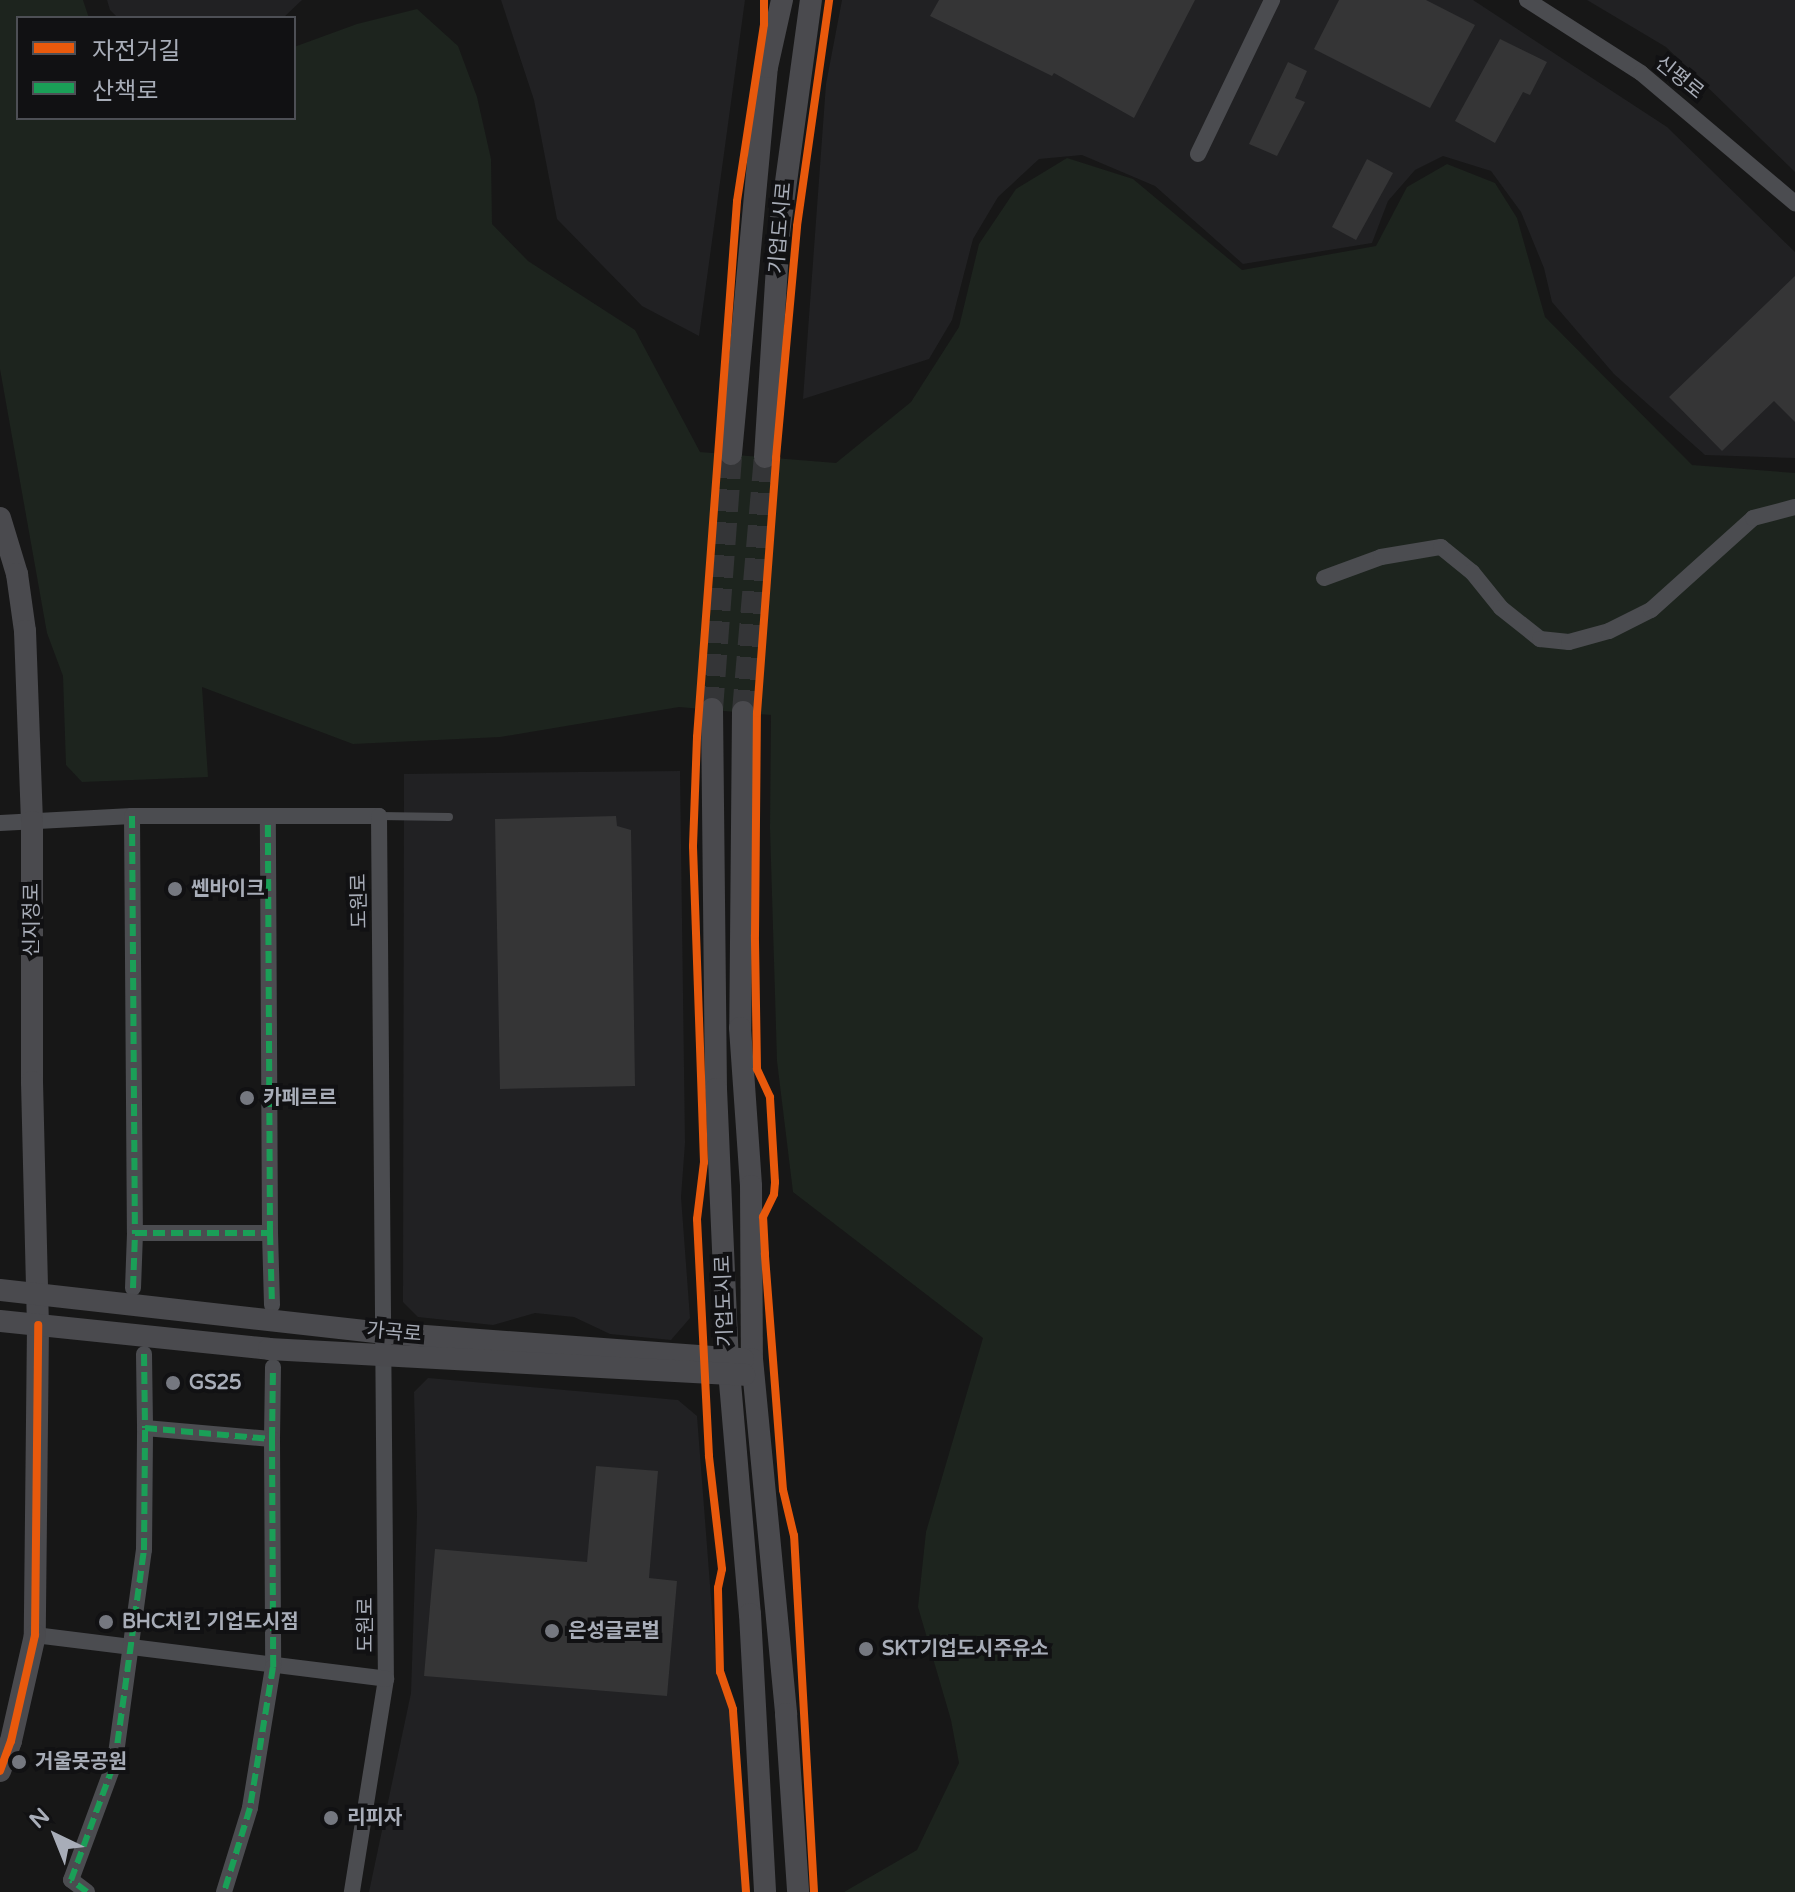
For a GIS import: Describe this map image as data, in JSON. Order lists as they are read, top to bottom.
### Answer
{
  "streets": {
    "street": [
      "신평로",
      "기업도시로",
      "도원로",
      "신지정로",
      "가곡로"
    ]
  },
  "crossings": [
    ["기업도시로", "가곡로"],
    ["도원로", "가곡로"],
    ["신지정로", "가곡로"]
  ],
  "places": [
    "쎈바이크",
    "카페르르",
    "GS25",
    "BHC치킨 기업도시점",
    "은성글로벌",
    "SKT기업도시주유소",
    "거울못공원",
    "리피자"
  ],
  "legend": ["자전거길", "산책로"],
  "north": "top left"
}
